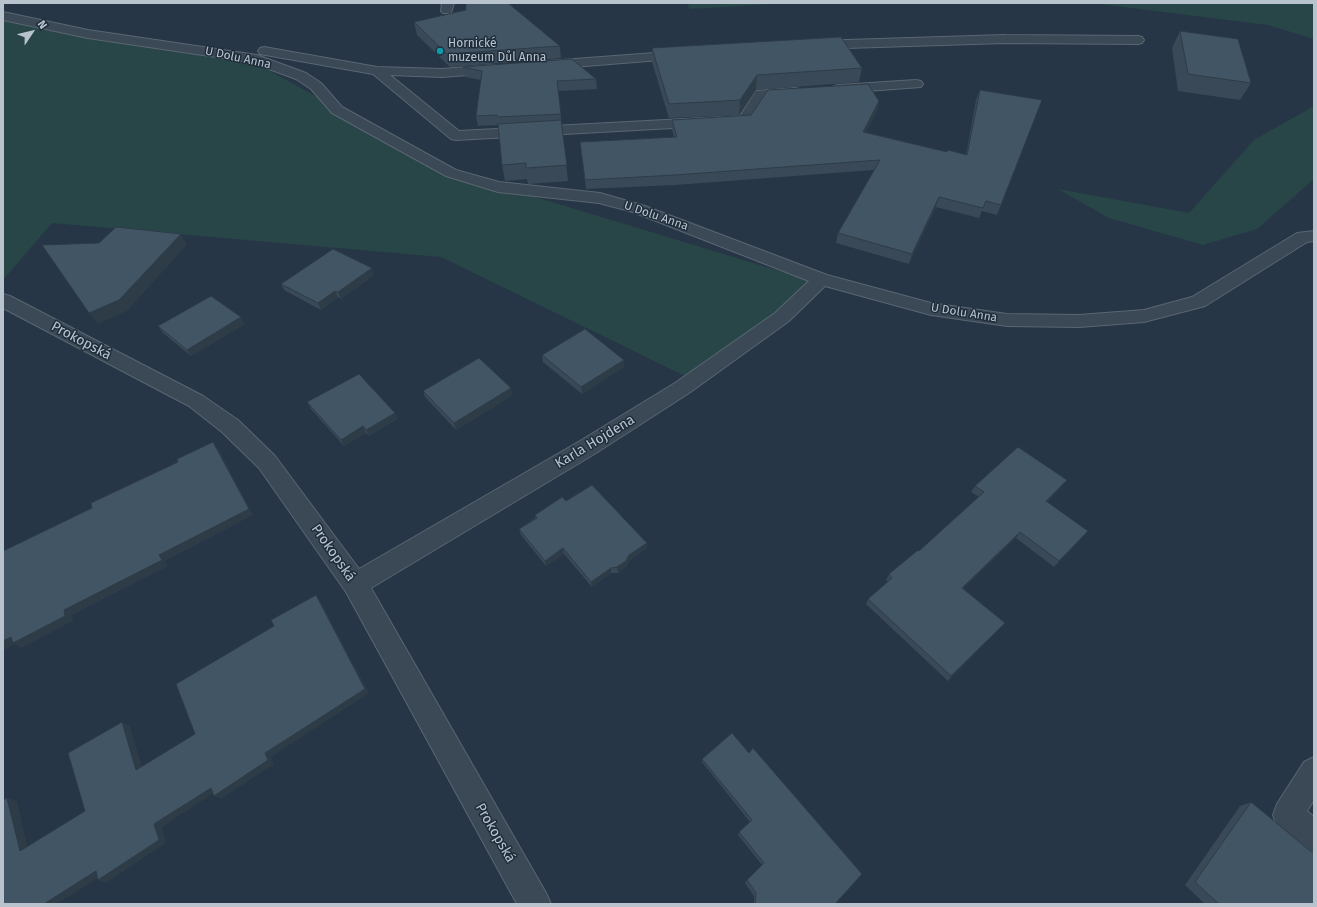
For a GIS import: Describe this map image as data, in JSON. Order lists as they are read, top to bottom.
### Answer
{
  "streets": {
    "street": ["U Dolu Anna", "Prokopská", "Karla Hojdena"]
  },
  "crossings": [
    ["U Dolu Anna", "Karla Hojdena"],
    ["Prokopská", "Karla Hojdena"]
  ],
  "places": ["Hornické muzeum Důl Anna"],
  "north": "top right"
}
